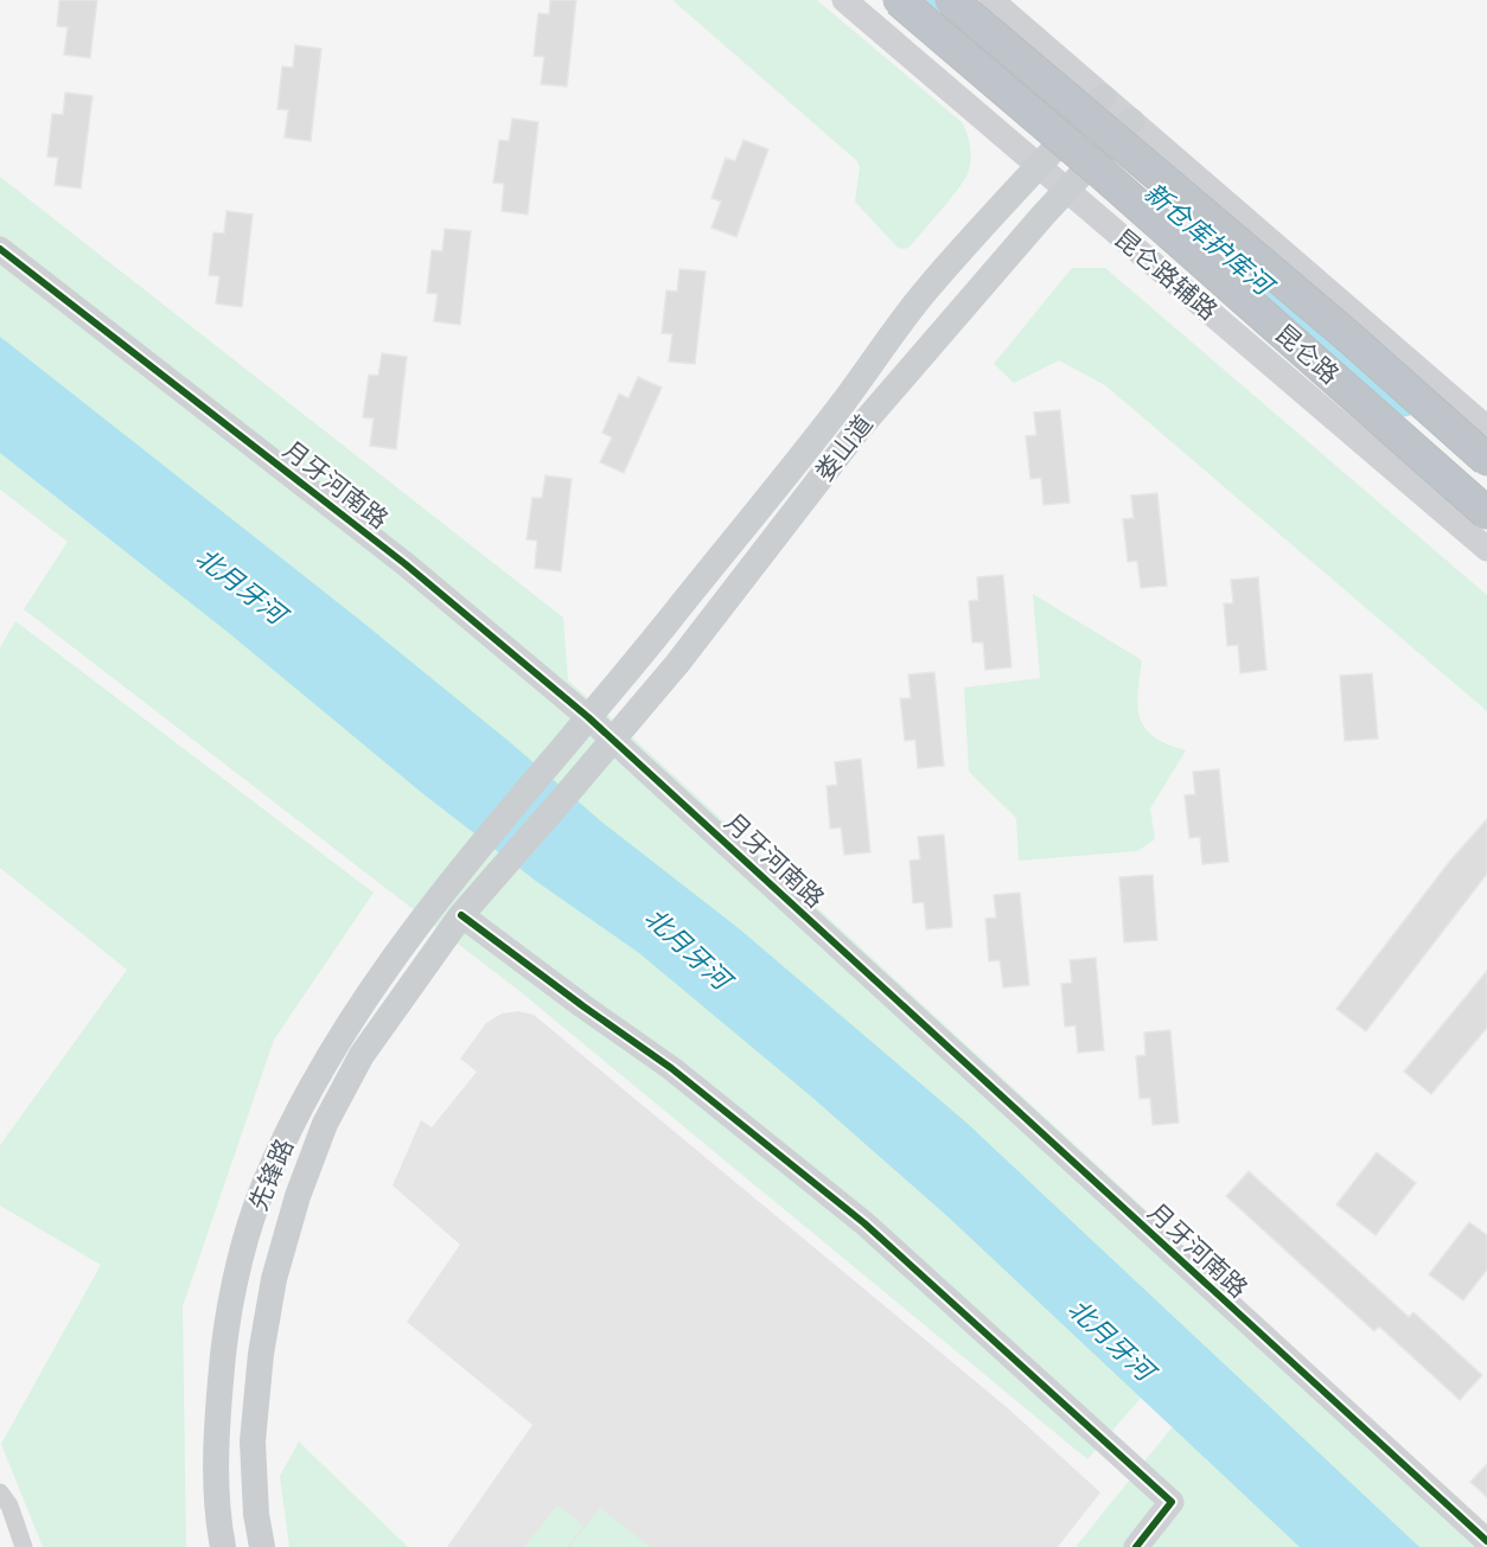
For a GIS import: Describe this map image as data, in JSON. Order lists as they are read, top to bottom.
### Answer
{
  "streets": {
    "highway": ["昆仑路"],
    "main road": ["娄山道", "先锋路"],
    "street": ["昆仑路辅路", "月牙河南路"]
  },
  "crossings": [
    ["昆仑路辅路", "娄山道"],
    ["娄山道", "月牙河南路"],
    ["娄山道", "先锋路"]
  ],
  "water": ["新仓库护库河", "北月牙河"]
}
